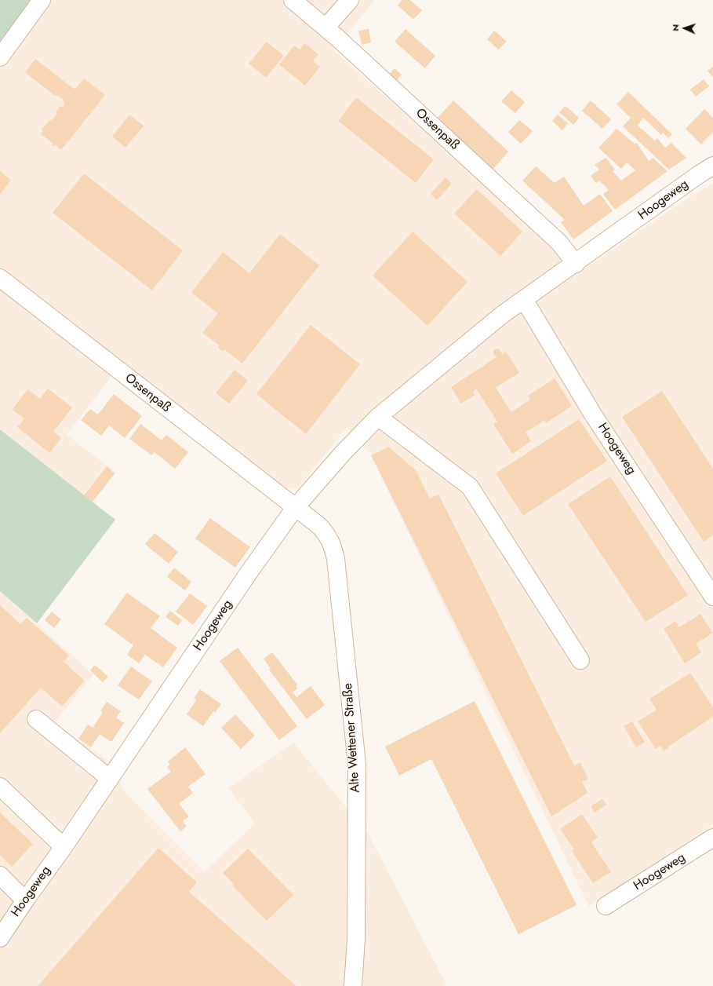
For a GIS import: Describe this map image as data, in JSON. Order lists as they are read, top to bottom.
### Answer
{
  "streets": {
    "street": ["Ossenpaß", "Hoogeweg", "Alte Wettener Straße"]
  },
  "crossings": [
    ["Ossenpaß", "Hoogeweg"],
    ["Ossenpaß", "Alte Wettener Straße"],
    ["Hoogeweg", "Alte Wettener Straße"]
  ],
  "north": "left"
}
